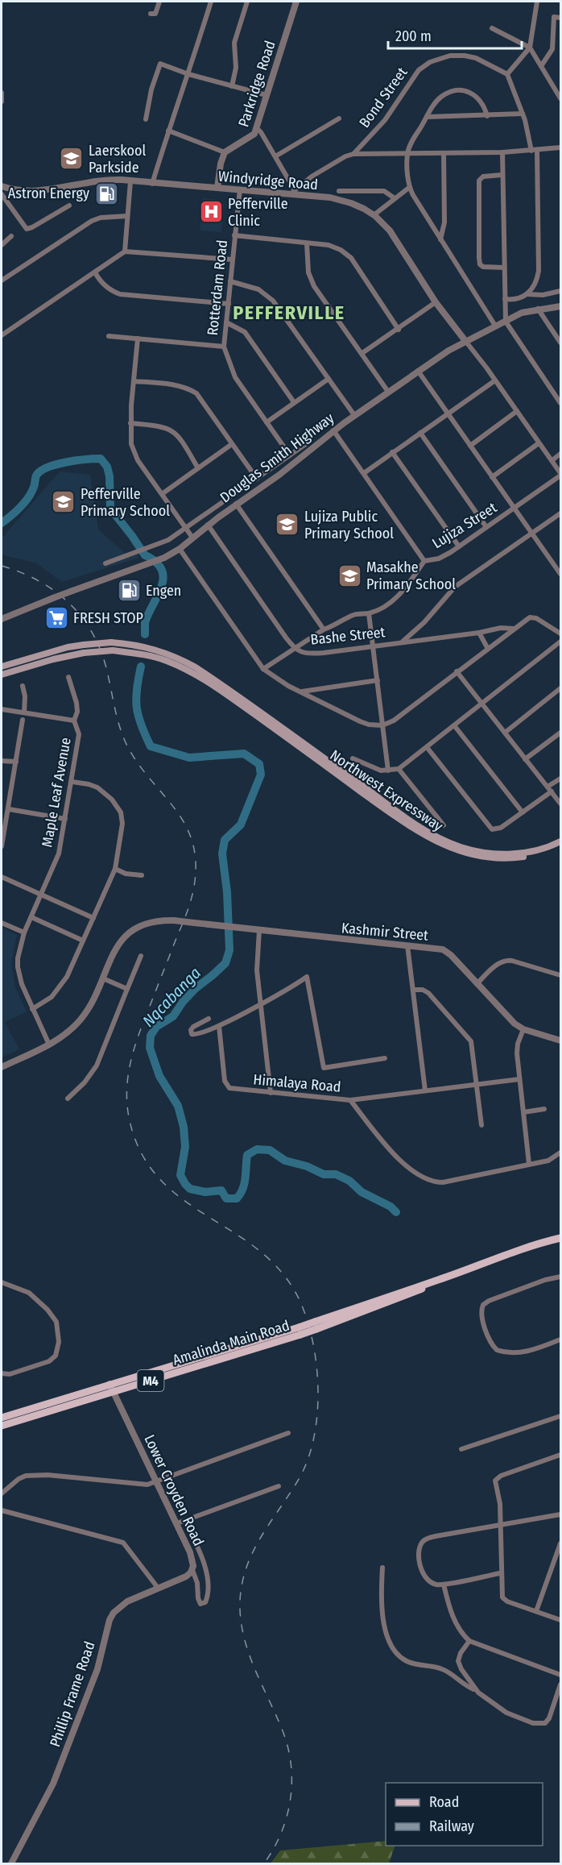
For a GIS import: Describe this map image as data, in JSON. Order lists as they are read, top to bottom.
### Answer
{
  "streets": {
    "main road": ["Northwest Expressway", "Amalinda Main Road", "M4"],
    "street": [
      "Parkridge Road",
      "Bond Street",
      "Windyridge Road",
      "Rotterdam Road",
      "Douglas Smith Highway",
      "Lujiza Street",
      "Bashe Street",
      "Maple Leaf Avenue",
      "Kashmir Street",
      "Himalaya Road",
      "Lower Croyden Road",
      "Phillip Frame Road"
    ]
  },
  "crossings": [
    ["Bond Street", "Windyridge Road"],
    ["Windyridge Road", "Rotterdam Road"],
    ["Windyridge Road", "Douglas Smith Highway"],
    ["Douglas Smith Highway", "Bashe Street"],
    ["Lujiza Street", "Bashe Street"],
    ["Maple Leaf Avenue", "Kashmir Street"],
    ["Amalinda Main Road", "Lower Croyden Road"],
    ["Lower Croyden Road", "Phillip Frame Road"]
  ],
  "districts": ["PEFFERVILLE"],
  "water": ["Nqcabanga"],
  "places": {
    "school or university": [
      "Laerskool Parkside",
      "Pefferville Primary School",
      "Lujiza Public Primary School",
      "Masakhe Primary School"
    ],
    "fuel station": ["Astron Energy", "Engen"],
    "hospital": ["Pefferville Clinic"],
    "supermarket": ["FRESH STOP"]
  },
  "legend": ["Road", "Railway"],
  "scale_bar": "200 m"
}
